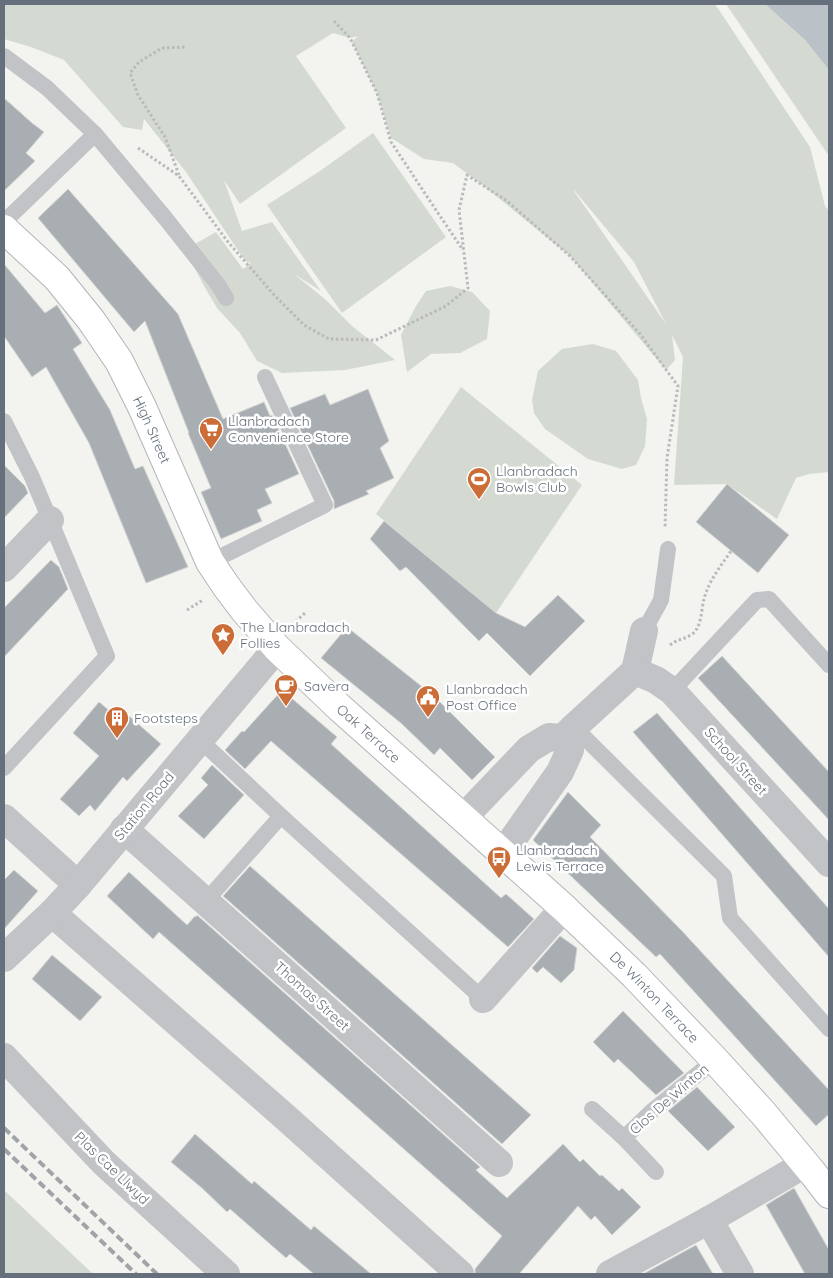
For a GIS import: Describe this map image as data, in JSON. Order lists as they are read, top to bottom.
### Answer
{
  "streets": {
    "street": [
      "High Street",
      "Oak Terrace",
      "School Street",
      "Station Road",
      "Thomas Street",
      "De Winton Terrace",
      "Plas Cae Llwyd"
    ],
    "lane": ["Clos De Winton"]
  },
  "crossings": [
    ["High Street", "Oak Terrace"],
    ["High Street", "Station Road"],
    ["Oak Terrace", "Station Road"],
    ["Oak Terrace", "De Winton Terrace"],
    ["Station Road", "Thomas Street"],
    ["De Winton Terrace", "Clos De Winton"]
  ],
  "places": {
    "supermarket": ["Llanbradach Convenience Store"],
    "sports": ["Llanbradach Bowls Club"],
    "place": ["The Llanbradach Follies"],
    "cafe": ["Savera"],
    "public building": ["Llanbradach Post Office"],
    "building": ["Footsteps"],
    "bus stop": ["Llanbradach Lewis Terrace"]
  }
}
